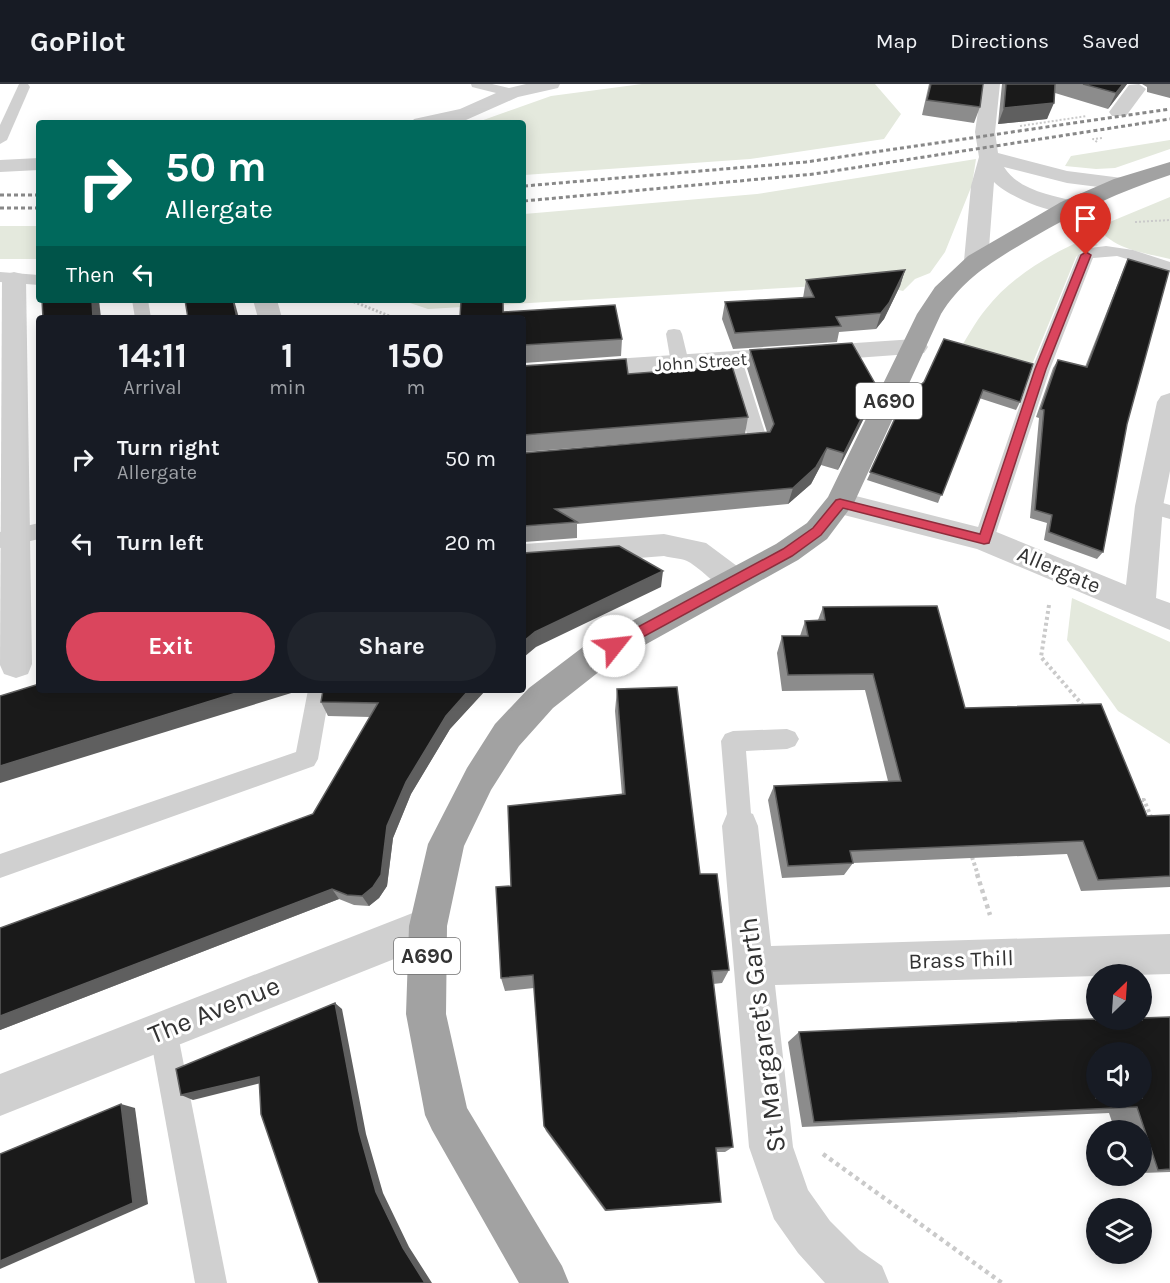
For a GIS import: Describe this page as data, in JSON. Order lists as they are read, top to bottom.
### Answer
{
  "streets": {
    "highway": ["A690"],
    "street": [
      "John Street",
      "Allergate",
      "Brass Thill",
      "The Avenue",
      "St Margaret's Garth"
    ]
  },
  "crossings": [
    ["John Street", "A690"],
    ["A690", "Allergate"],
    ["A690", "The Avenue"],
    ["Brass Thill", "St Margaret's Garth"]
  ],
  "north": "top right",
  "page": {
    "header": "GoPilot",
    "nav": ["Map", "Directions", "Saved"],
    "turn": ["50 m", "Allergate"],
    "then": "Then",
    "eta": [
      "14:11",
      "Arrival",
      "1",
      "min",
      "150",
      "m"
    ],
    "list": [
      {
        "name": "Turn right",
        "note": "Allergate",
        "value": "50 m"
      },
      {
        "name": "Turn left",
        "value": "20 m"
      }
    ],
    "buttons": ["Exit", "Share"]
  }
}
